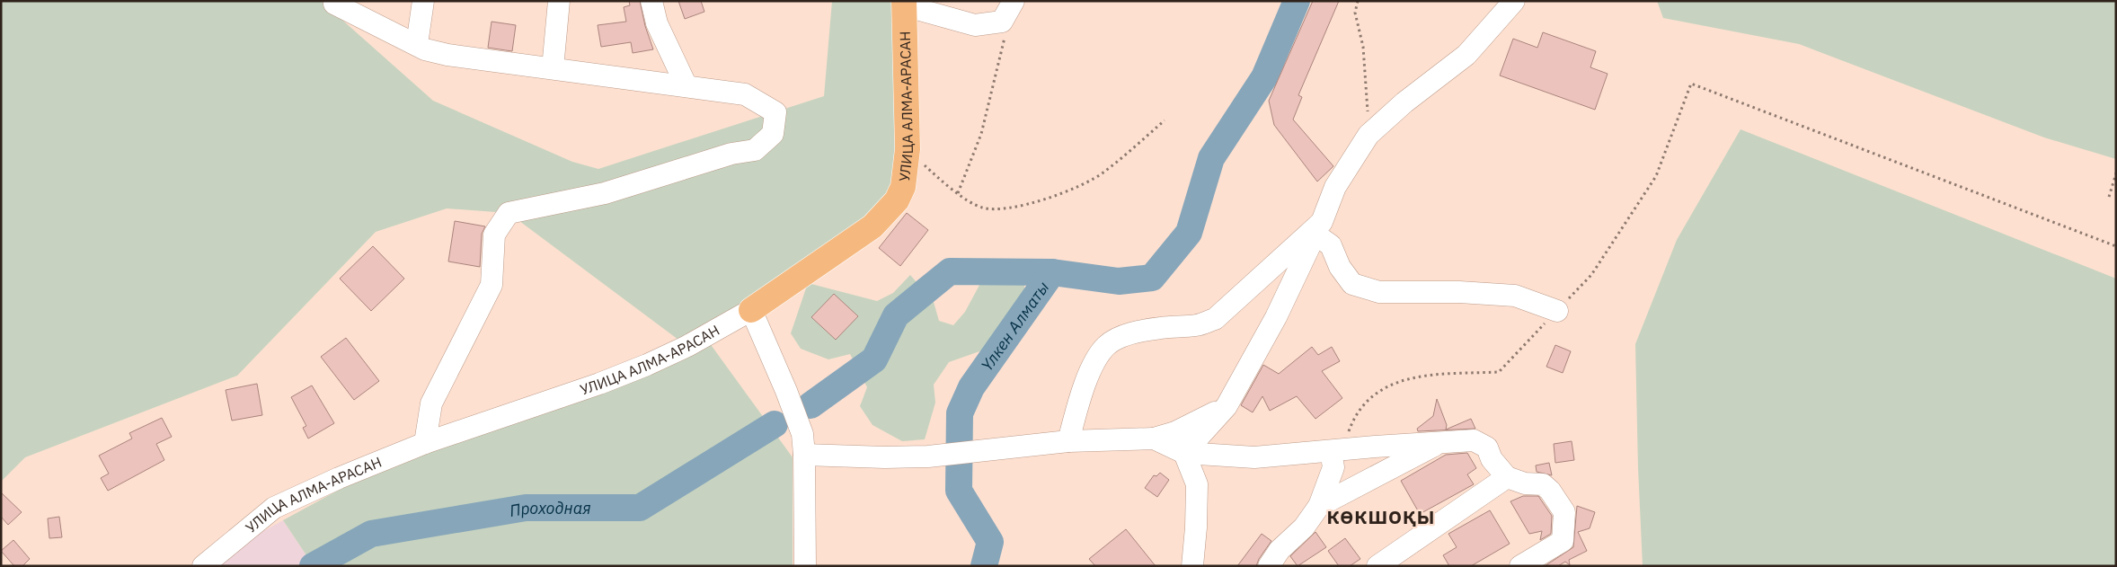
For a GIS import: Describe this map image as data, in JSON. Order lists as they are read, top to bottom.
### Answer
{
  "streets": {
    "main road": ["УЛИЦА АЛМА-АРАСАН"]
  },
  "districts": ["КӨКШОҚЫ"],
  "water": ["Үлкен Алматы", "Проходная"]
}
